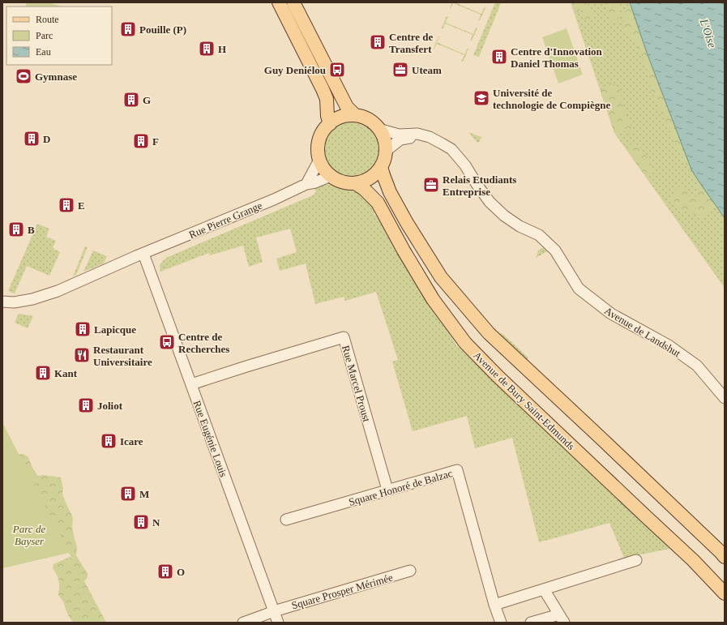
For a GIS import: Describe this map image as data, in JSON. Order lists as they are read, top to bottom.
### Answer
{
  "streets": {
    "main road": ["Avenue de Bury Saint-Edmunds"],
    "street": [
      "Rue Pierre Grange",
      "Avenue de Landshut",
      "Rue Marcel Proust",
      "Rue Eugénie Louis",
      "Square Honoré de Balzac",
      "Square Prosper Mérimée"
    ]
  },
  "crossings": [
    ["Rue Pierre Grange", "Avenue de Landshut"],
    ["Rue Pierre Grange", "Avenue de Bury Saint-Edmunds"],
    ["Rue Pierre Grange", "Rue Eugénie Louis"],
    ["Avenue de Landshut", "Avenue de Bury Saint-Edmunds"],
    ["Rue Marcel Proust", "Rue Eugénie Louis"],
    ["Rue Marcel Proust", "Square Honoré de Balzac"],
    ["Rue Eugénie Louis", "Square Prosper Mérimée"]
  ],
  "water": ["L'Oise"],
  "parks": ["Parc de Bayser"],
  "places": {
    "building": [
      "Pouille (P)",
      "Centre de Transfert",
      "H",
      "Centre d'Innovation Daniel Thomas",
      "G",
      "D",
      "F",
      "E",
      "B",
      "Lapicque",
      "Kant",
      "Joliot",
      "Icare",
      "M",
      "N",
      "O"
    ],
    "bus stop": ["Guy Deniélou", "Centre de Recherches"],
    "office": ["Uteam", "Relais Etudiants Entreprise"],
    "sports": ["Gymnase"],
    "school or university": ["Université de technologie de Compiègne"],
    "restaurant": ["Restaurant Universitaire"]
  },
  "legend": ["Route", "Parc", "Eau"]
}
